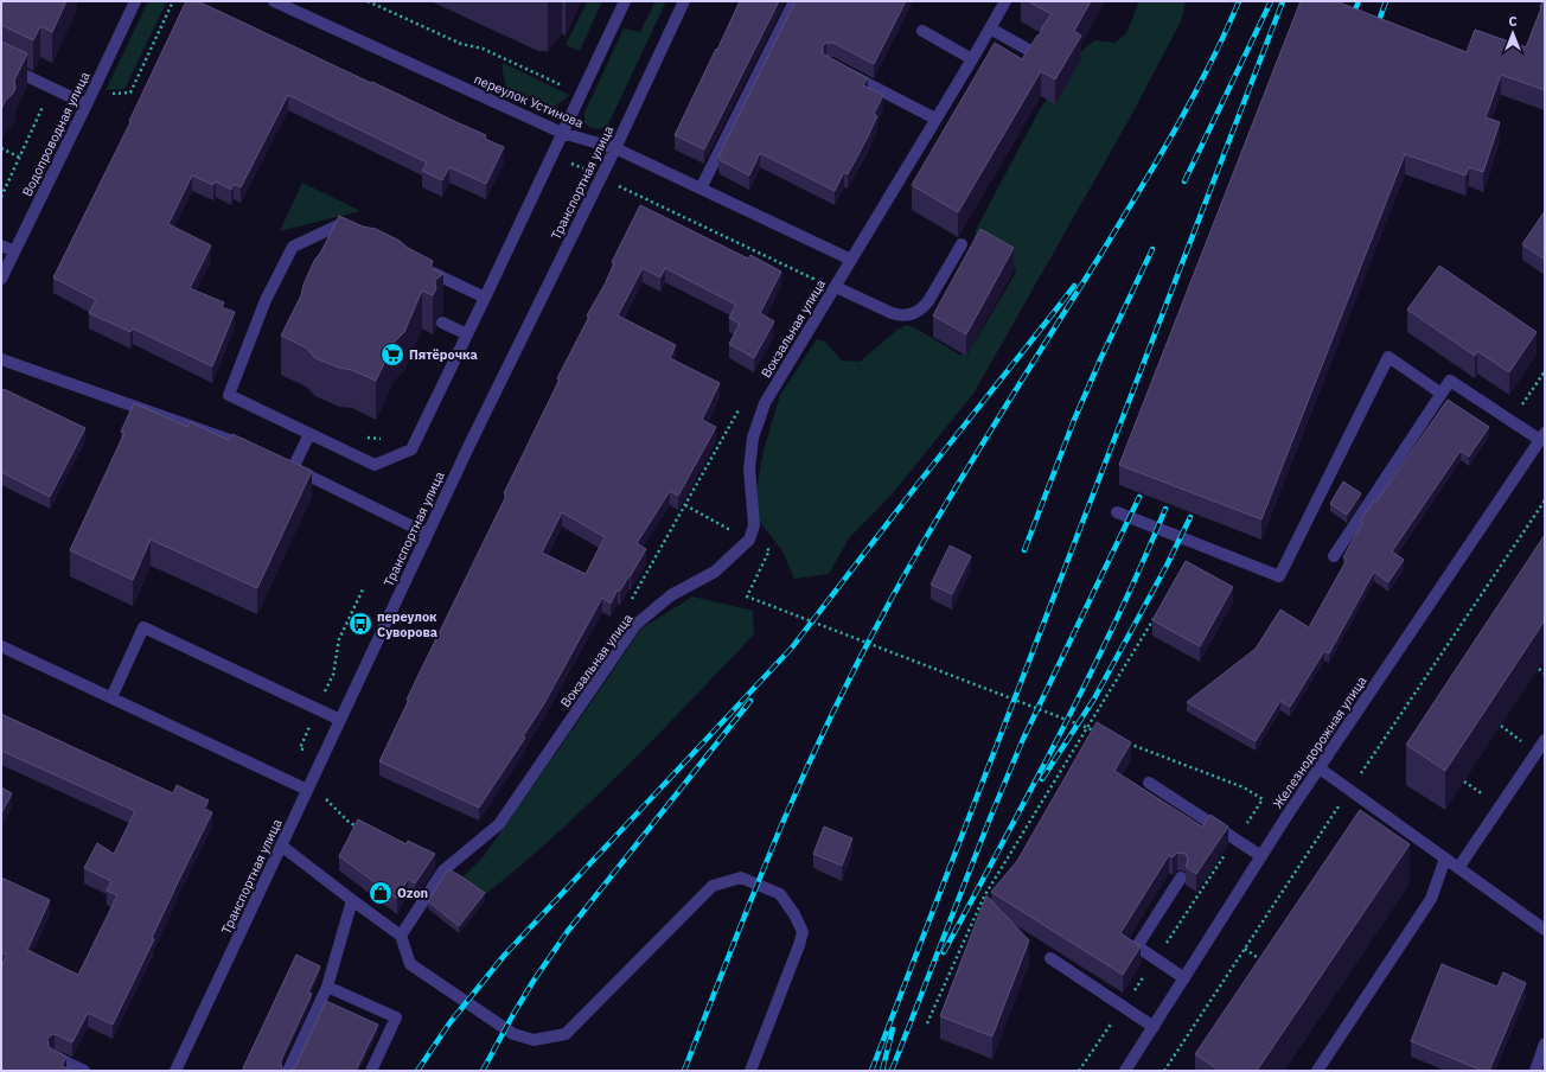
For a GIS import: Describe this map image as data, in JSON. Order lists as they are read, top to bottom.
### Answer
{
  "streets": {
    "street": [
      "переулок Устинова",
      "Водопроводная улица",
      "Транспортная улица",
      "Вокзальная улица",
      "Железнодорожная улица"
    ]
  },
  "crossings": [
    ["переулок Устинова", "Транспортная улица"],
    ["переулок Устинова", "Вокзальная улица"]
  ],
  "places": {
    "supermarket": ["Пятёрочка"],
    "bus stop": ["переулок Суворова"],
    "shop": ["Ozon"]
  },
  "north": "top"
}
